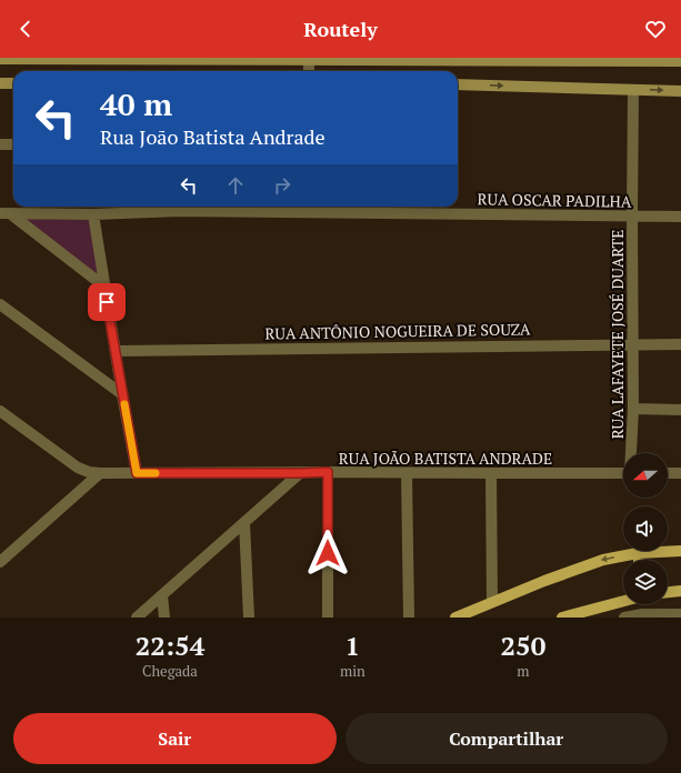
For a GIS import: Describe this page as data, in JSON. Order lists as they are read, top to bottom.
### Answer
{
  "streets": {
    "street": [
      "RUA OSCAR PADILHA",
      "RUA ANTÔNIO NOGUEIRA DE SOUZA",
      "RUA LAFAYETE JOSÉ DUARTE",
      "RUA JOÃO BATISTA ANDRADE"
    ]
  },
  "crossings": [
    ["RUA OSCAR PADILHA", "RUA LAFAYETE JOSÉ DUARTE"],
    ["RUA ANTÔNIO NOGUEIRA DE SOUZA", "RUA LAFAYETE JOSÉ DUARTE"]
  ],
  "north": "left",
  "page": {
    "header": "Routely",
    "turn": ["40 m", "Rua João Batista Andrade"],
    "eta": [
      "22:54",
      "Chegada",
      "1",
      "min",
      "250",
      "m"
    ],
    "buttons": ["Sair", "Compartilhar"]
  }
}
